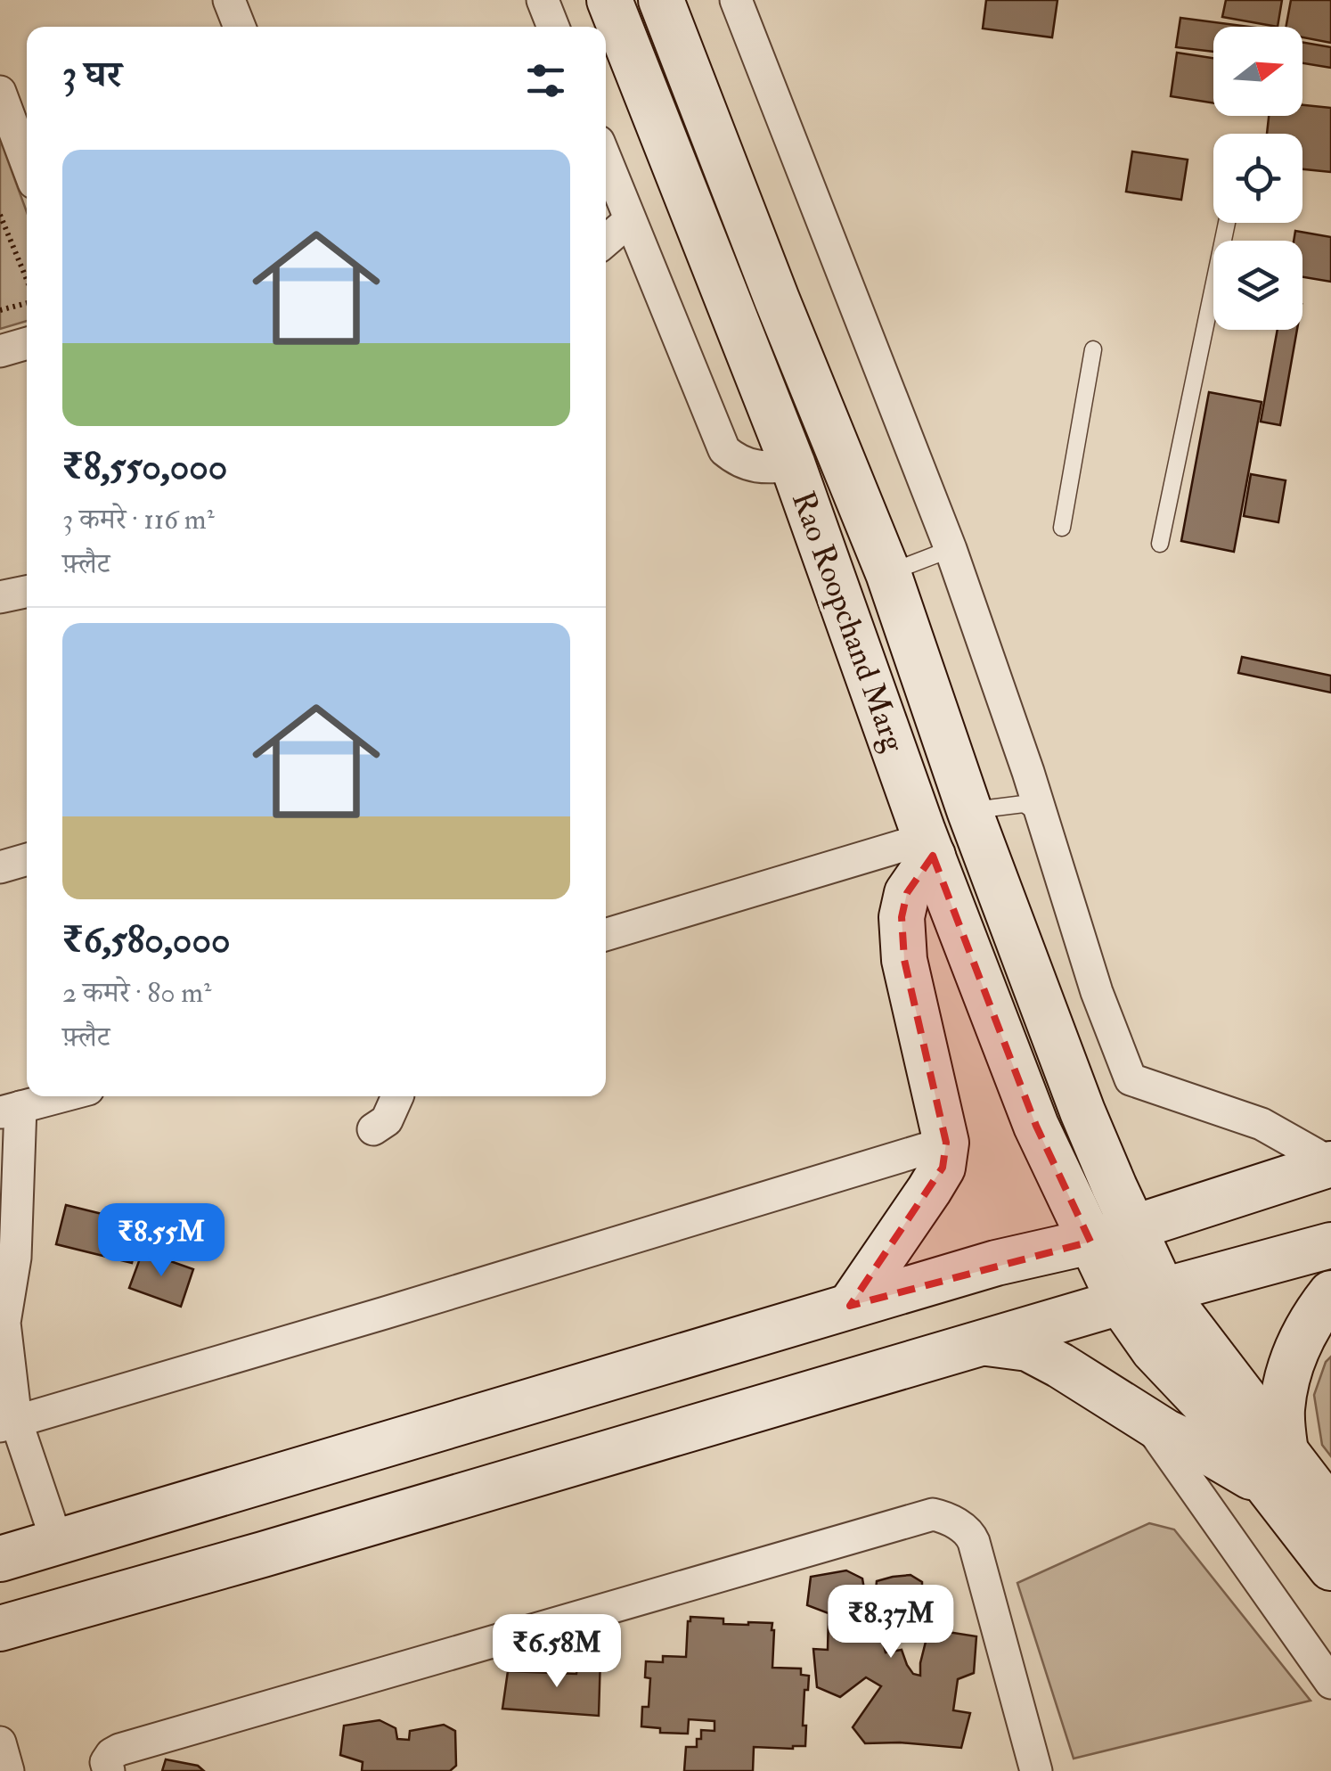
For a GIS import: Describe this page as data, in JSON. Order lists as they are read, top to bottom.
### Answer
{
  "streets": {
    "main road": ["Rao Roopchand Marg"]
  },
  "north": "right",
  "page": {
    "heading": "3 घर",
    "list": [
      {
        "name": "₹8,550,000",
        "note": "3 कमरे · 116 m² · फ़्लैट"
      },
      {
        "name": "₹6,580,000",
        "note": "2 कमरे · 80 m² · फ़्लैट"
      }
    ],
    "price": ["₹8.55M", "₹8.37M", "₹6.58M"]
  }
}
